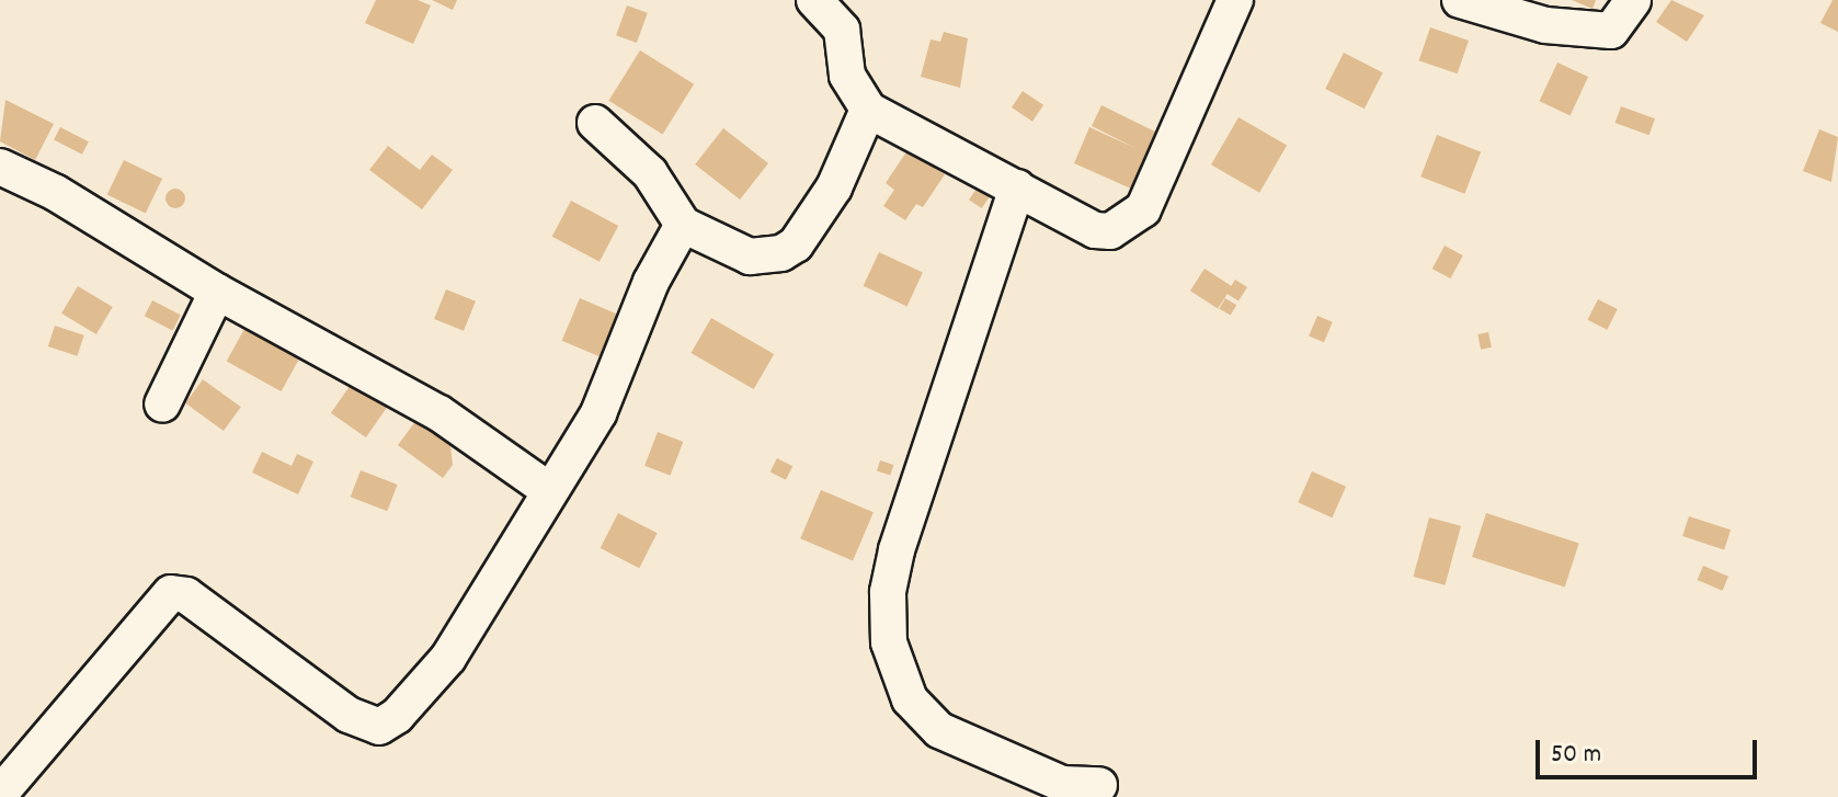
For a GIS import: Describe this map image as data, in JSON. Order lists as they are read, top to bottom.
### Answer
{
  "scale_bar": "50 m"
}
